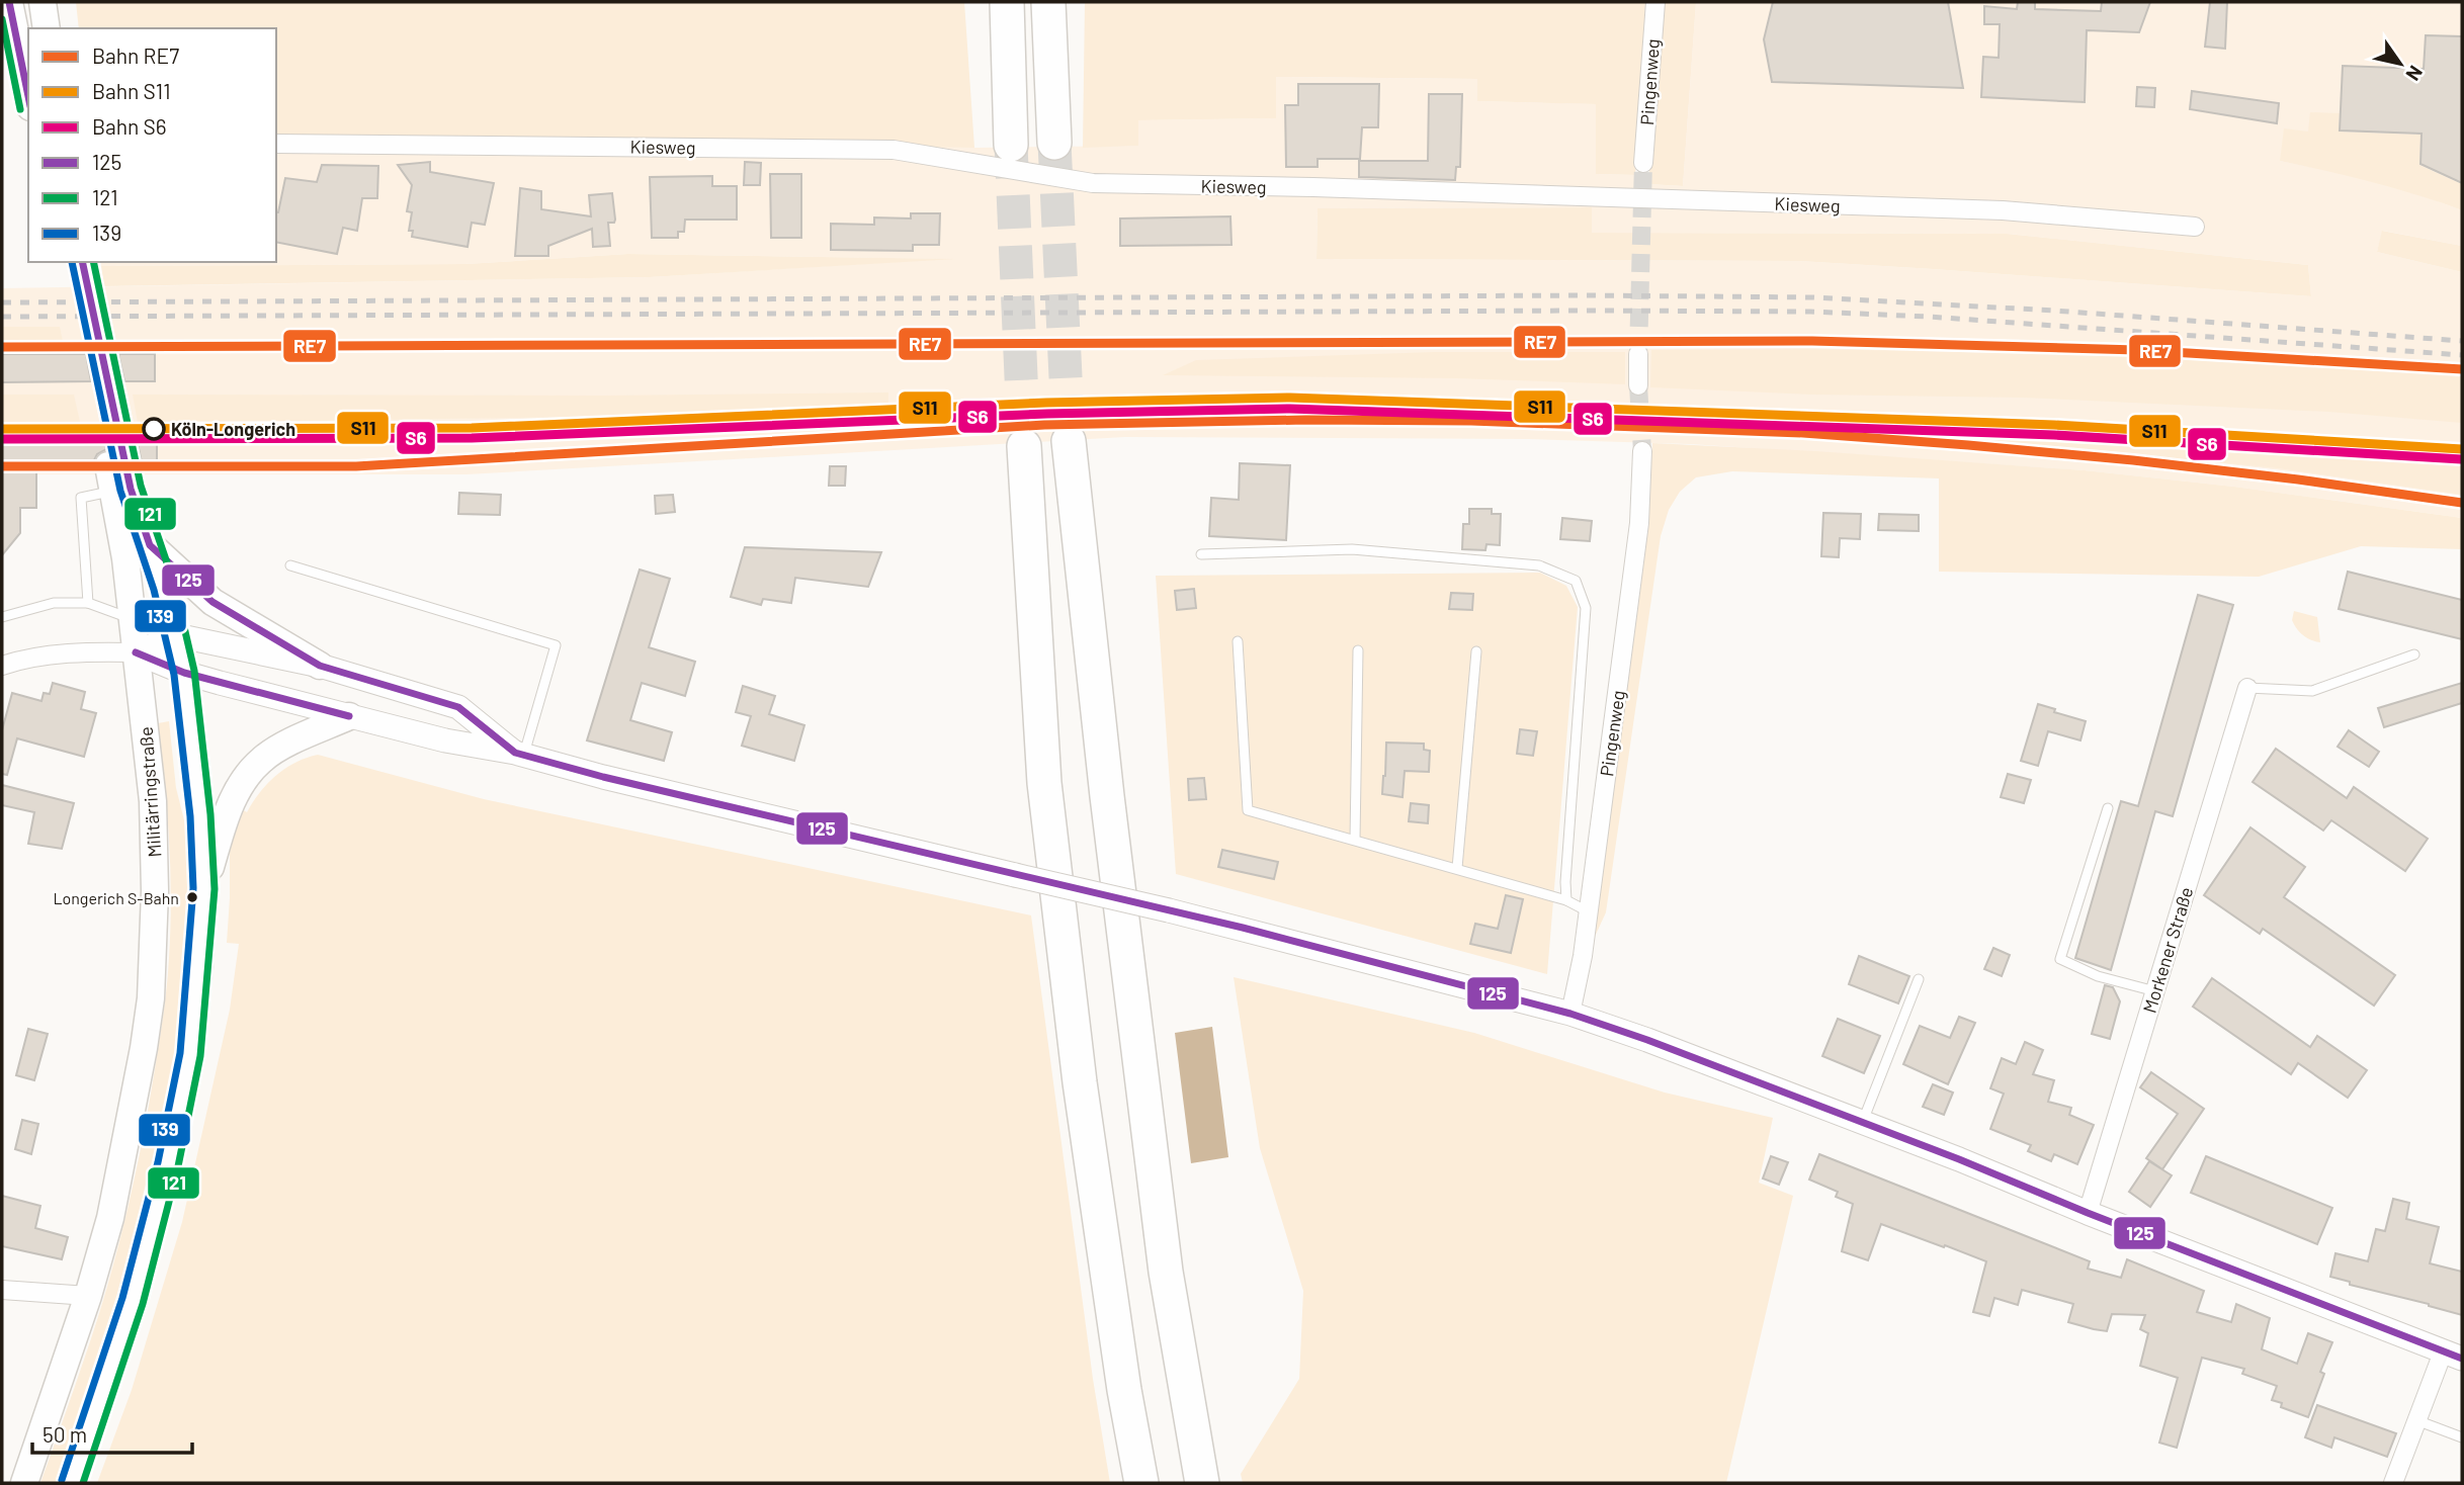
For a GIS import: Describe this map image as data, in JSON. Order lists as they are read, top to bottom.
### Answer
{
  "streets": {
    "main road": ["Militärringstraße"],
    "street": ["Pingenweg", "Kiesweg", "Morkener Straße"]
  },
  "places": ["Köln-Longerich", "Longerich S-Bahn"],
  "lines": [
    "transit line 125",
    "transit line 121",
    "transit line 139",
    "rail line RE7",
    "rail line S11",
    "rail line S6"
  ],
  "legend": [
    "Bahn RE7",
    "Bahn S11",
    "Bahn S6",
    "125",
    "121",
    "139"
  ],
  "scale_bar": "50 m",
  "north": "bottom right"
}
